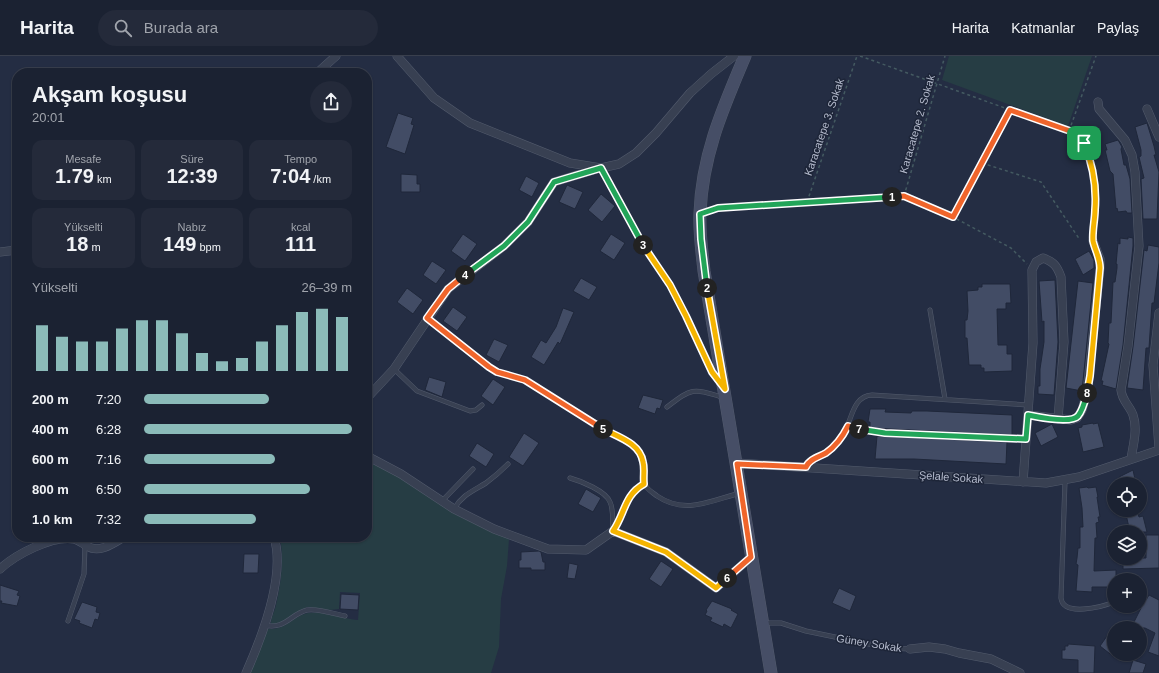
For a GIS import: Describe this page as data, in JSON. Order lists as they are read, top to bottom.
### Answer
{
  "streets": {
    "street": ["Şelale Sokak", "Güney Sokak"],
    "path": ["Karacatepe 2. Sokak", "Karacatepe 3. Sokak"]
  },
  "page": {
    "header": "Harita",
    "search": "Burada ara",
    "nav": ["Harita", "Katmanlar", "Paylaş"],
    "heading": ["Akşam koşusu", "20:01"],
    "stats": [
      ["Mesafe", "1.79 km"],
      ["Süre", "12:39"],
      ["Tempo", "7:04 /km"],
      ["Yükselti", "18 m"],
      ["Nabız", "149 bpm"],
      ["kcal", "111"]
    ],
    "pins": [
      "1",
      "3",
      "4",
      "2",
      "8",
      "5",
      "7",
      "6"
    ],
    "chart": ["Yükselti", "26–39 m"],
    "list": [
      {
        "name": "200 m",
        "note": "7:20"
      },
      {
        "name": "400 m",
        "note": "6:28"
      },
      {
        "name": "600 m",
        "note": "7:16"
      },
      {
        "name": "800 m",
        "note": "6:50"
      },
      {
        "name": "1.0 km",
        "note": "7:32"
      }
    ],
    "map_buttons": ["+", "−"]
  }
}
